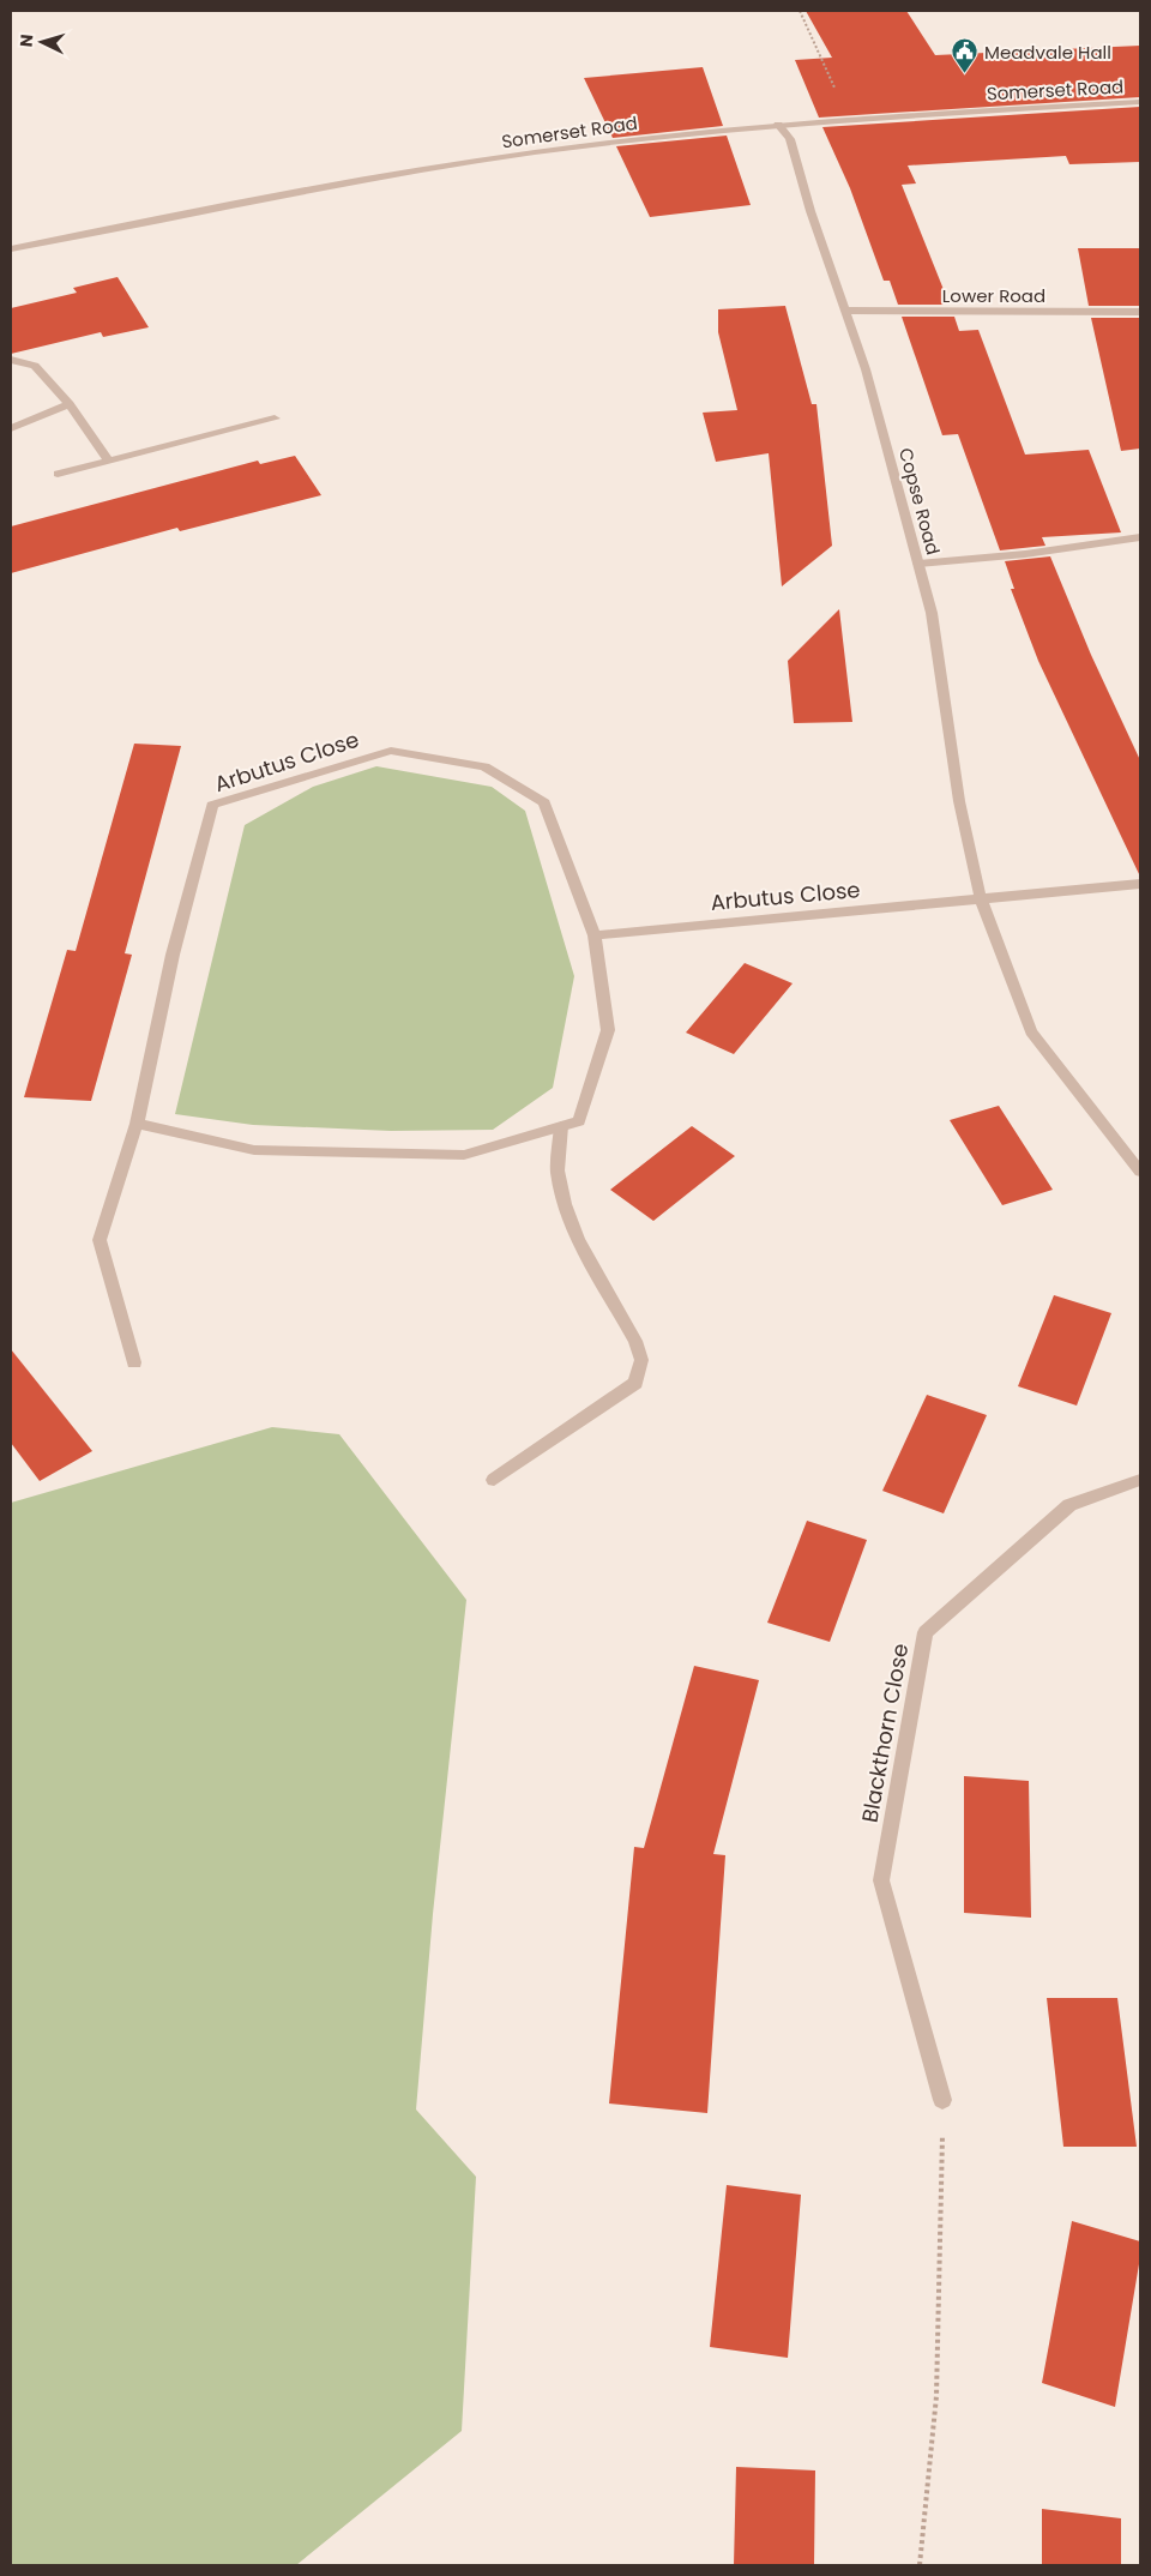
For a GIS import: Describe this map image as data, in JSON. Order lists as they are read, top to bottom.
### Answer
{
  "streets": {
    "street": [
      "Somerset Road",
      "Lower Road",
      "Copse Road",
      "Arbutus Close",
      "Blackthorn Close"
    ]
  },
  "crossings": [
    ["Somerset Road", "Copse Road"],
    ["Lower Road", "Copse Road"],
    ["Copse Road", "Arbutus Close"]
  ],
  "places": {
    "public building": ["Meadvale Hall"]
  },
  "north": "left"
}
